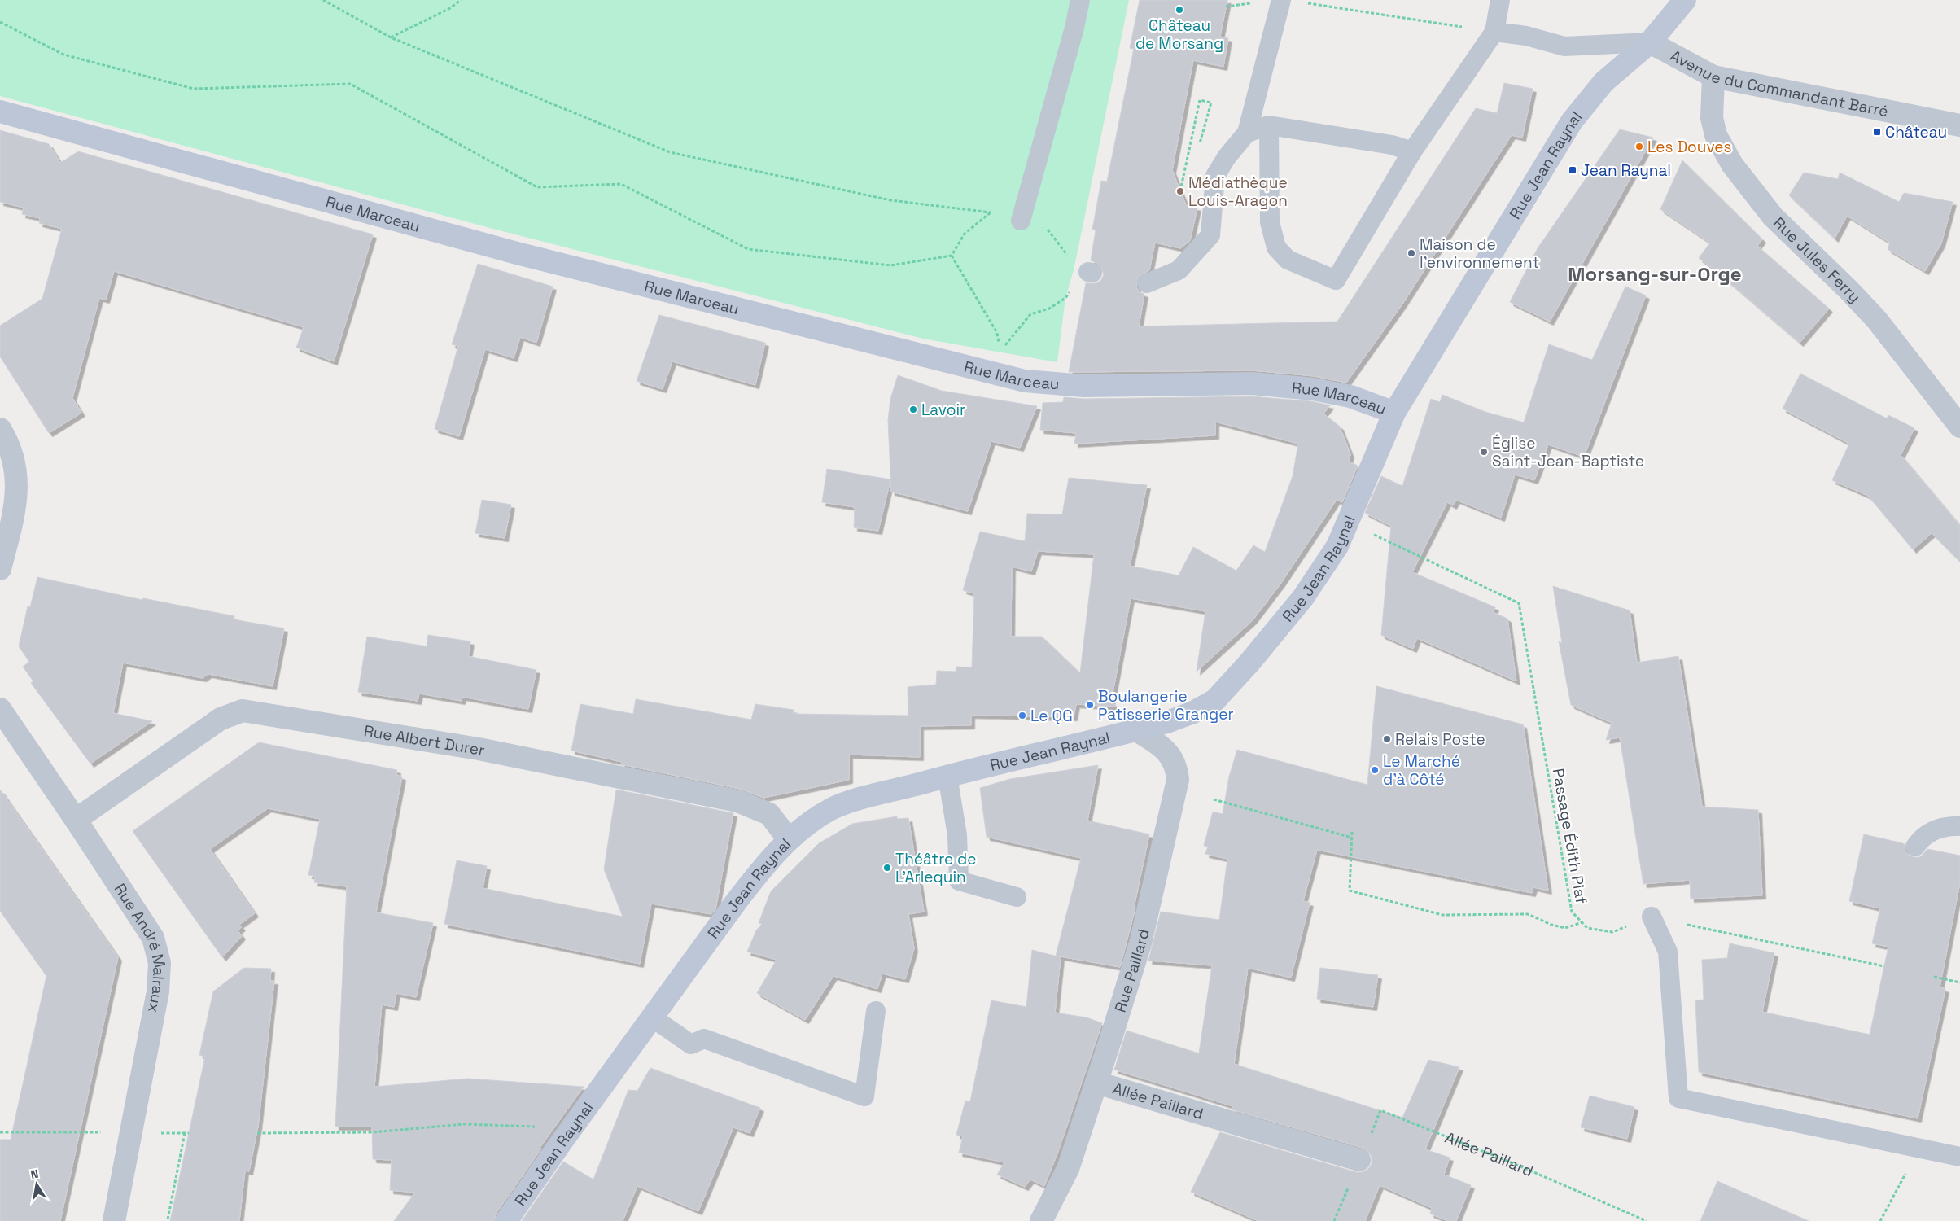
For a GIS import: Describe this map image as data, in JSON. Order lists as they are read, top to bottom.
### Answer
{
  "streets": {
    "main road": ["Rue Jean Raynal", "Rue Marceau"],
    "street": [
      "Avenue du Commandant Barré",
      "Rue Jules Ferry",
      "Rue Albert Durer",
      "Rue André Malraux",
      "Rue Paillard",
      "Allée Paillard"
    ],
    "path": ["Passage Édith Piaf"]
  },
  "crossings": [
    ["Avenue du Commandant Barré", "Rue Jean Raynal"],
    ["Avenue du Commandant Barré", "Rue Jules Ferry"],
    ["Rue Jean Raynal", "Rue Marceau"],
    ["Rue Jean Raynal", "Rue Albert Durer"],
    ["Rue Jean Raynal", "Rue Paillard"],
    ["Rue Albert Durer", "Rue André Malraux"],
    ["Rue Paillard", "Allée Paillard"]
  ],
  "districts": ["Morsang-sur-Orge"],
  "places": {
    "other": [
      "Château de Morsang",
      "Les Douves",
      "Médiathèque Louis-Aragon",
      "Maison de l'environnement",
      "Lavoir",
      "Église Saint-Jean-Baptiste",
      "Boulangerie Patisserie Granger",
      "Le QG",
      "Relais Poste",
      "Le Marché d'à Côté",
      "Théâtre de L'Arlequin"
    ],
    "transit": ["Château", "Jean Raynal"]
  },
  "north": "top"
}
